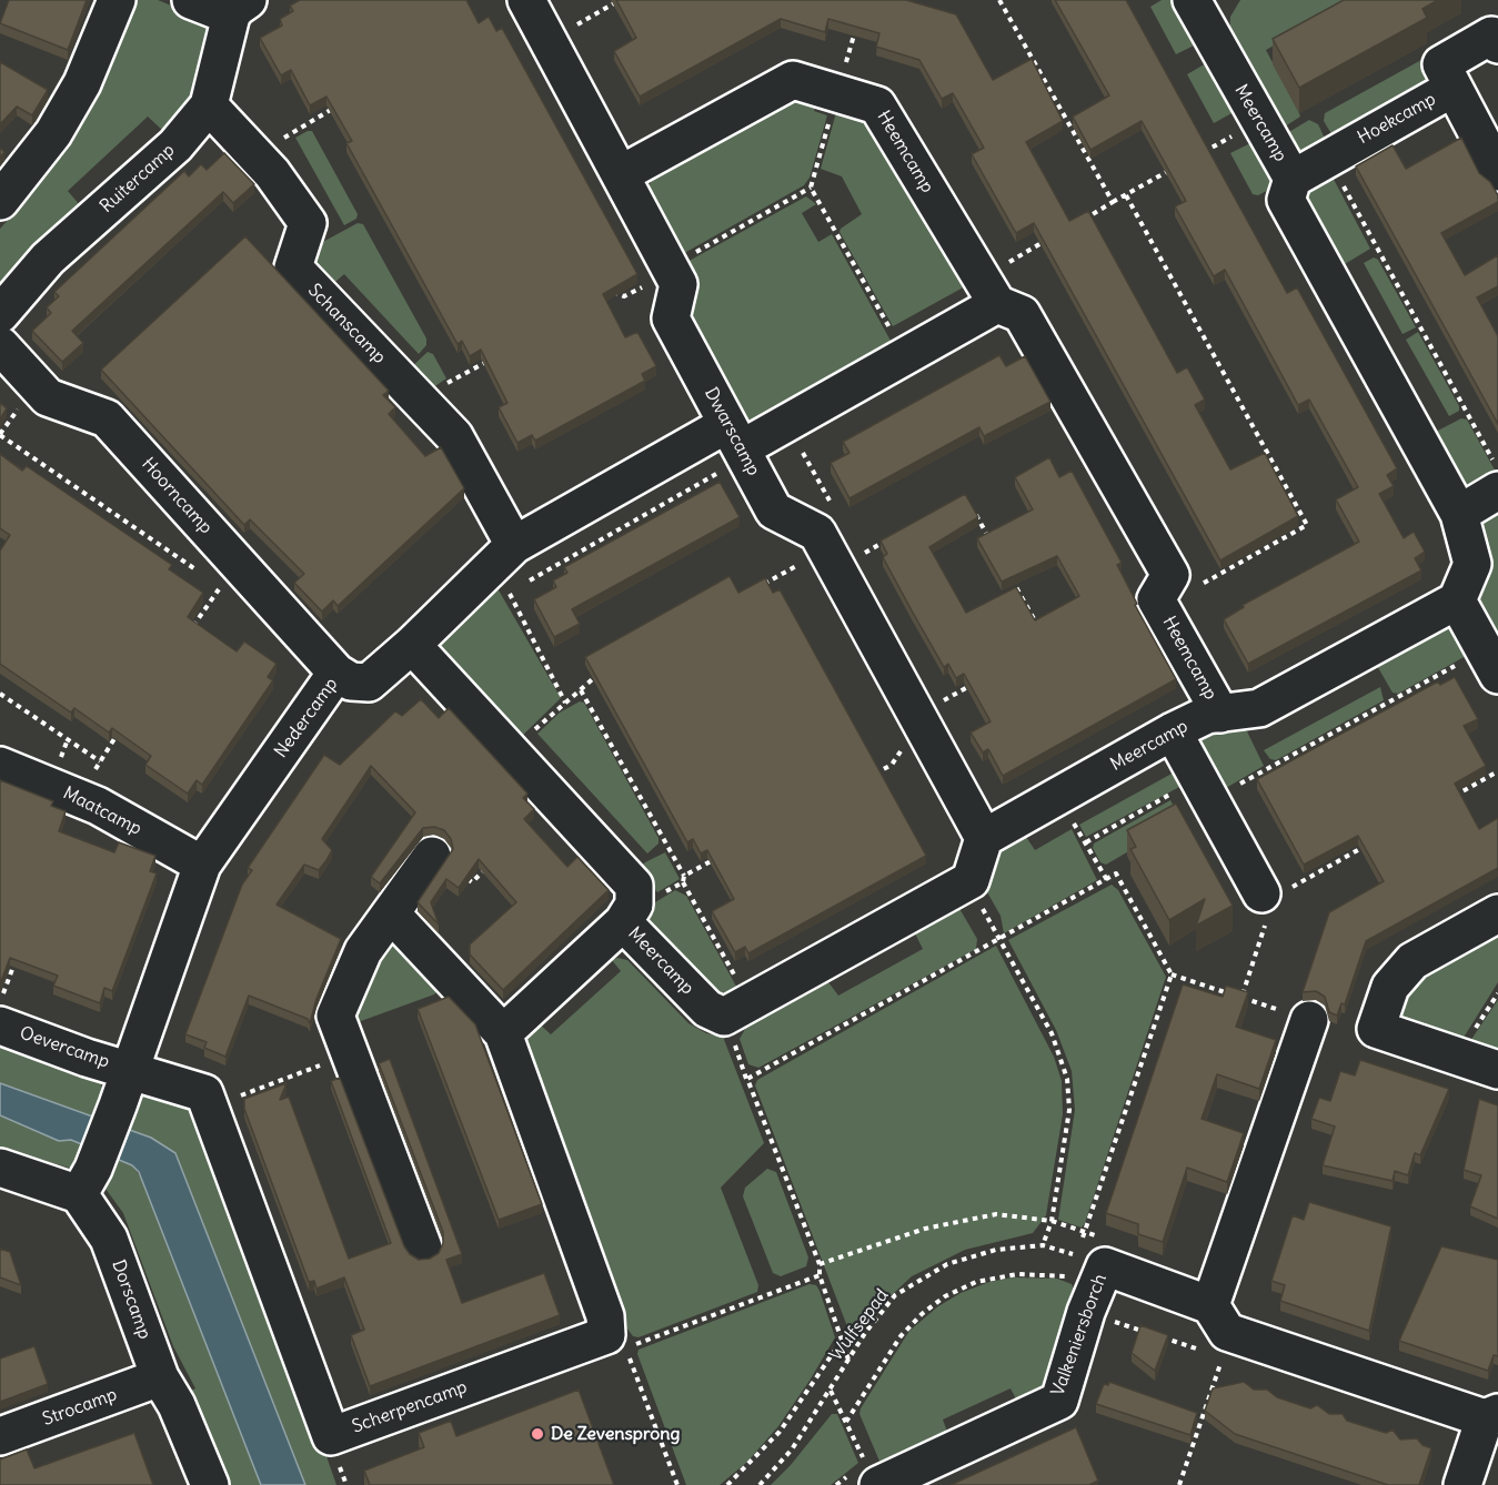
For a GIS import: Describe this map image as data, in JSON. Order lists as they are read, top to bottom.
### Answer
{
  "streets": {
    "street": [
      "Hoekcamp",
      "Meercamp",
      "Heemcamp",
      "Ruitercamp",
      "Schanscamp",
      "Dwarscamp",
      "Hoorncamp",
      "Nedercamp",
      "Maatcamp",
      "Oevercamp",
      "Dorscamp",
      "Valkeniersborch",
      "Strocamp",
      "Scherpencamp"
    ],
    "path": ["Wulfsepad"]
  },
  "crossings": [
    ["Hoekcamp", "Meercamp"],
    ["Meercamp", "Heemcamp"],
    ["Meercamp", "Dwarscamp"],
    ["Meercamp", "Nedercamp"],
    ["Heemcamp", "Dwarscamp"],
    ["Ruitercamp", "Schanscamp"],
    ["Schanscamp", "Nedercamp"],
    ["Dwarscamp", "Nedercamp"],
    ["Hoorncamp", "Nedercamp"],
    ["Nedercamp", "Maatcamp"],
    ["Nedercamp", "Oevercamp"],
    ["Nedercamp", "Dorscamp"],
    ["Nedercamp", "Scherpencamp"],
    ["Oevercamp", "Scherpencamp"],
    ["Dorscamp", "Strocamp"],
    ["Wulfsepad", "Valkeniersborch"]
  ],
  "places": ["De Zevensprong"]
}
